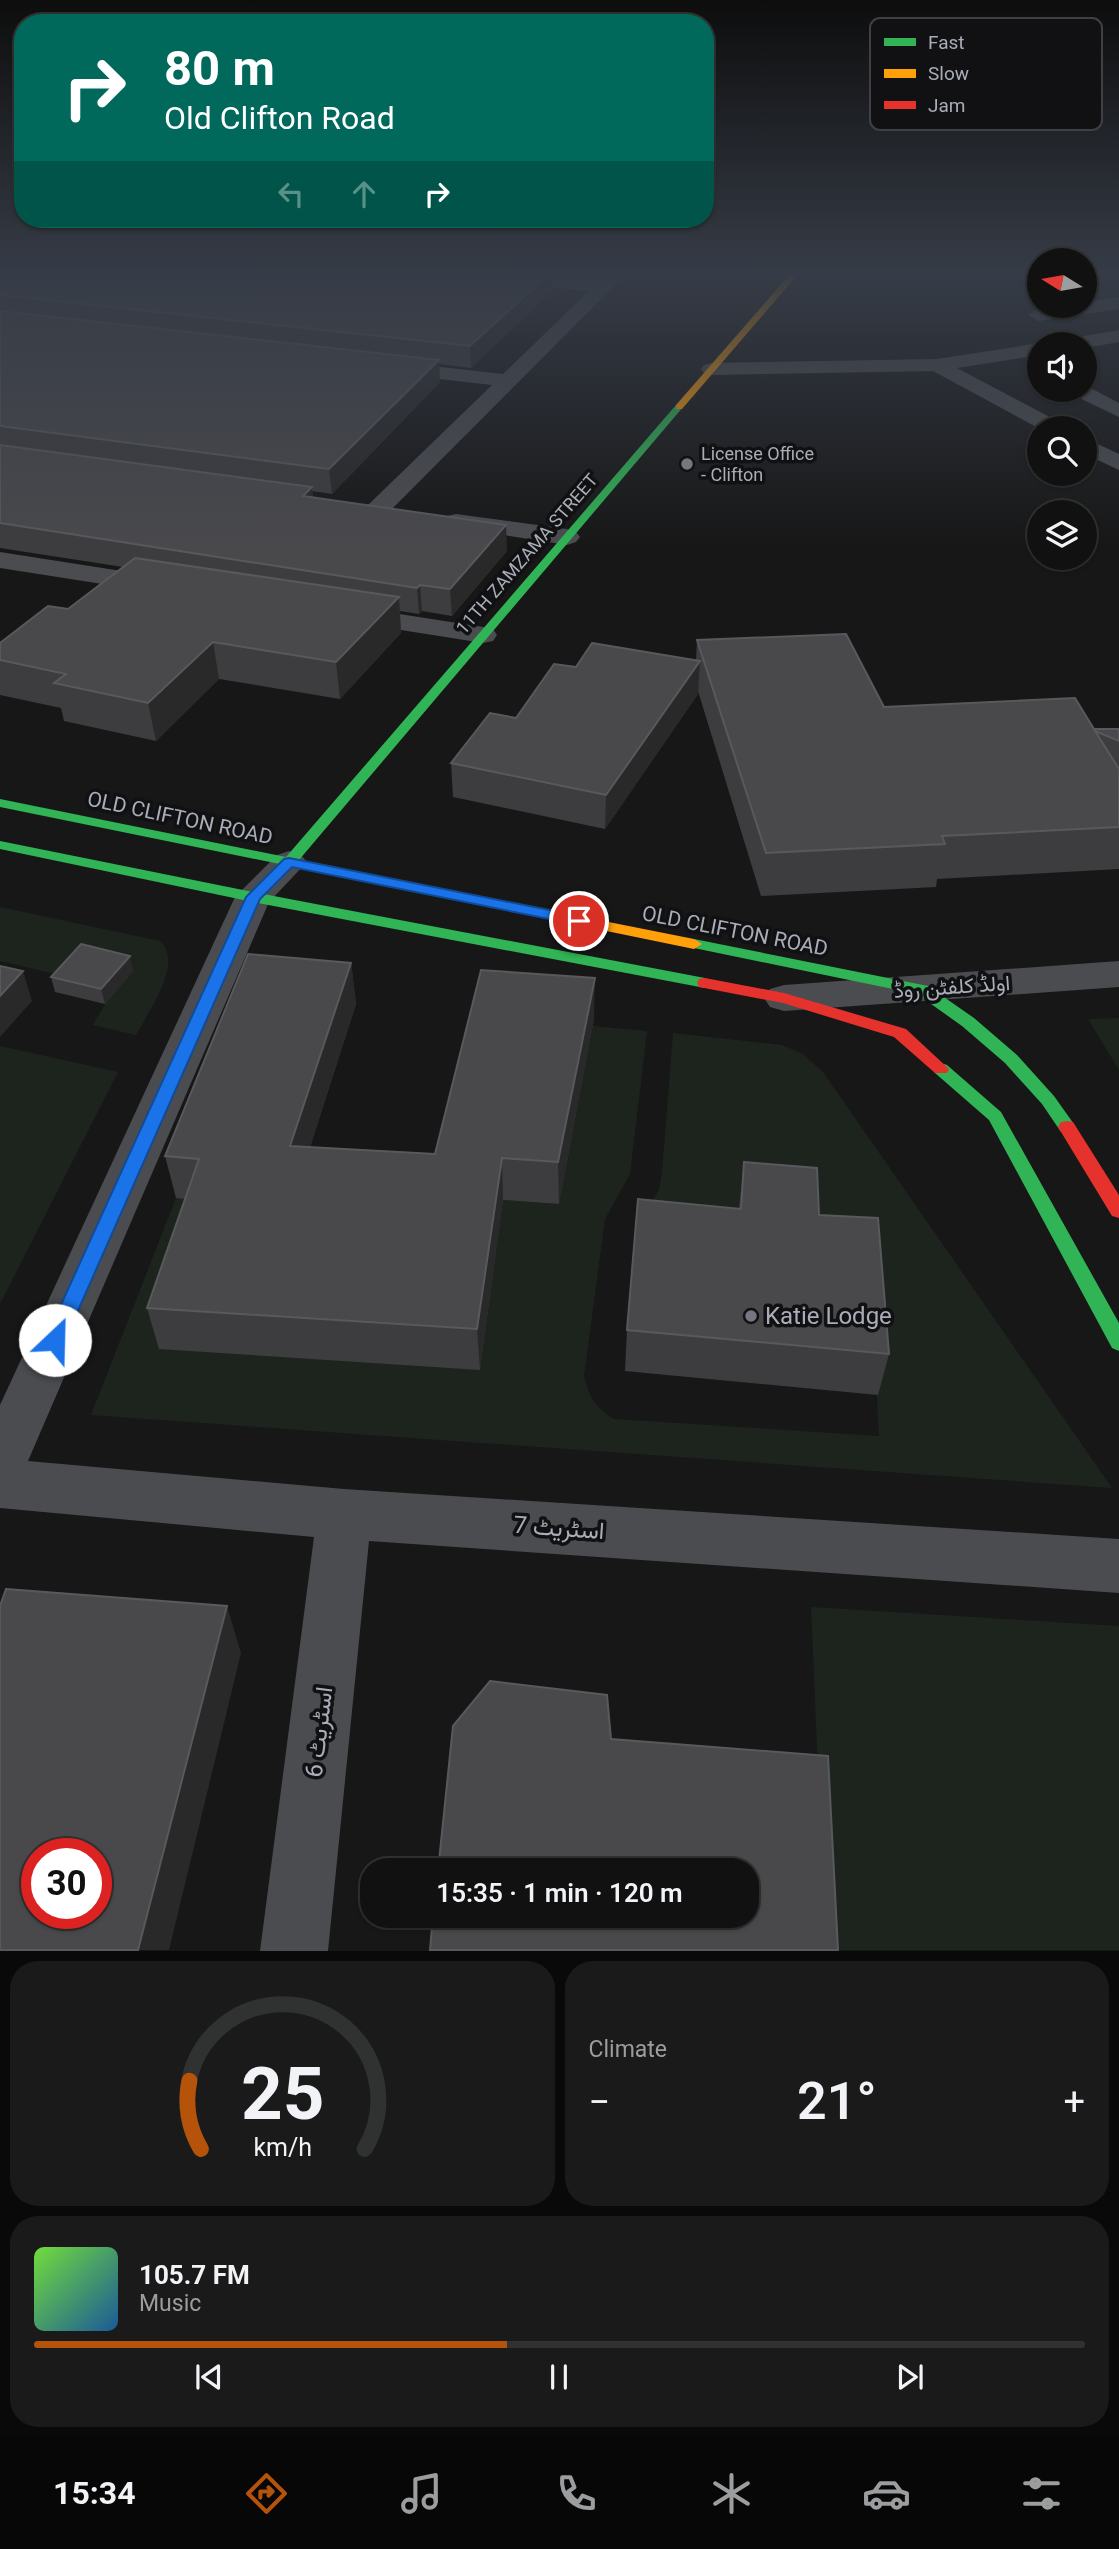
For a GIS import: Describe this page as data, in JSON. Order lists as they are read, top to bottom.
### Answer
{
  "streets": {
    "street": [
      "11TH ZAMZAMA STREET",
      "OLD CLIFTON ROAD",
      "اولڈ کلفٹن روڈ",
      "اسٹریٹ 7",
      "اسٹریٹ 6"
    ]
  },
  "crossings": [
    ["11TH ZAMZAMA STREET", "OLD CLIFTON ROAD"],
    ["OLD CLIFTON ROAD", "اولڈ کلفٹن روڈ"],
    ["اسٹریٹ 7", "اسٹریٹ 6"]
  ],
  "places": ["License Office - Clifton", "Katie Lodge"],
  "legend": ["Fast", "Slow", "Jam"],
  "north": "left",
  "page": {
    "turn": ["80 m", "Old Clifton Road"],
    "limit": "30",
    "trip": "15:35 · 1 min · 120 m",
    "tile": "Climate",
    "heat": ["−", "21°", "+"],
    "song": ["105.7 FM", "Music"],
    "tabs": "15:34",
    "gauge": ["25", "km/h"]
  }
}
